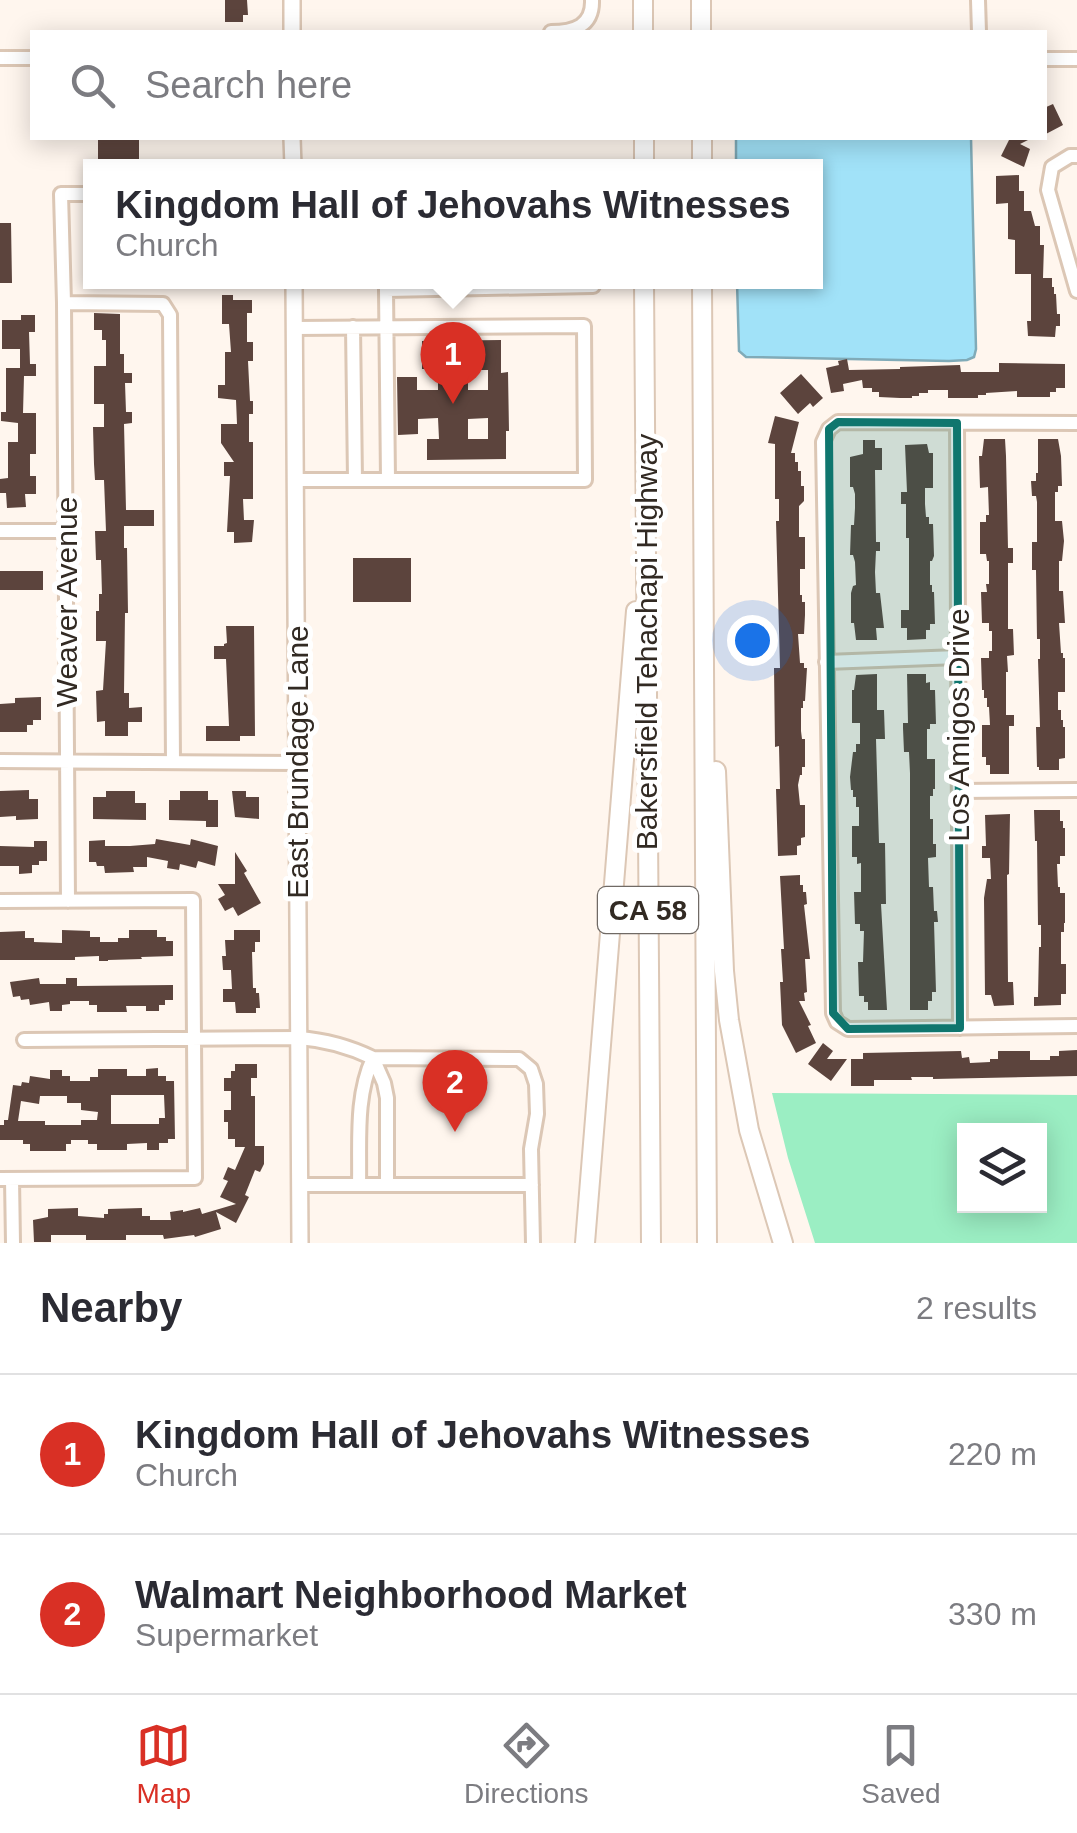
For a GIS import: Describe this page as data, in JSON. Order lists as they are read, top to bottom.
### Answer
{
  "streets": {
    "highway": ["Bakersfield Tehachapi Highway", "CA 58"],
    "main road": ["East Brundage Lane"],
    "street": ["Weaver Avenue", "Los Amigos Drive"]
  },
  "page": {
    "search": "Search here",
    "popup": ["Kingdom Hall of Jehovahs Witnesses", "Church"],
    "pins": ["1", "2"],
    "heading": ["Nearby", "2 results"],
    "list": [
      {
        "mark": "1",
        "name": "Kingdom Hall of Jehovahs Witnesses",
        "note": "Church",
        "value": "220 m"
      },
      {
        "mark": "2",
        "name": "Walmart Neighborhood Market",
        "note": "Supermarket",
        "value": "330 m"
      }
    ],
    "nav": ["Map", "Directions", "Saved"]
  }
}
